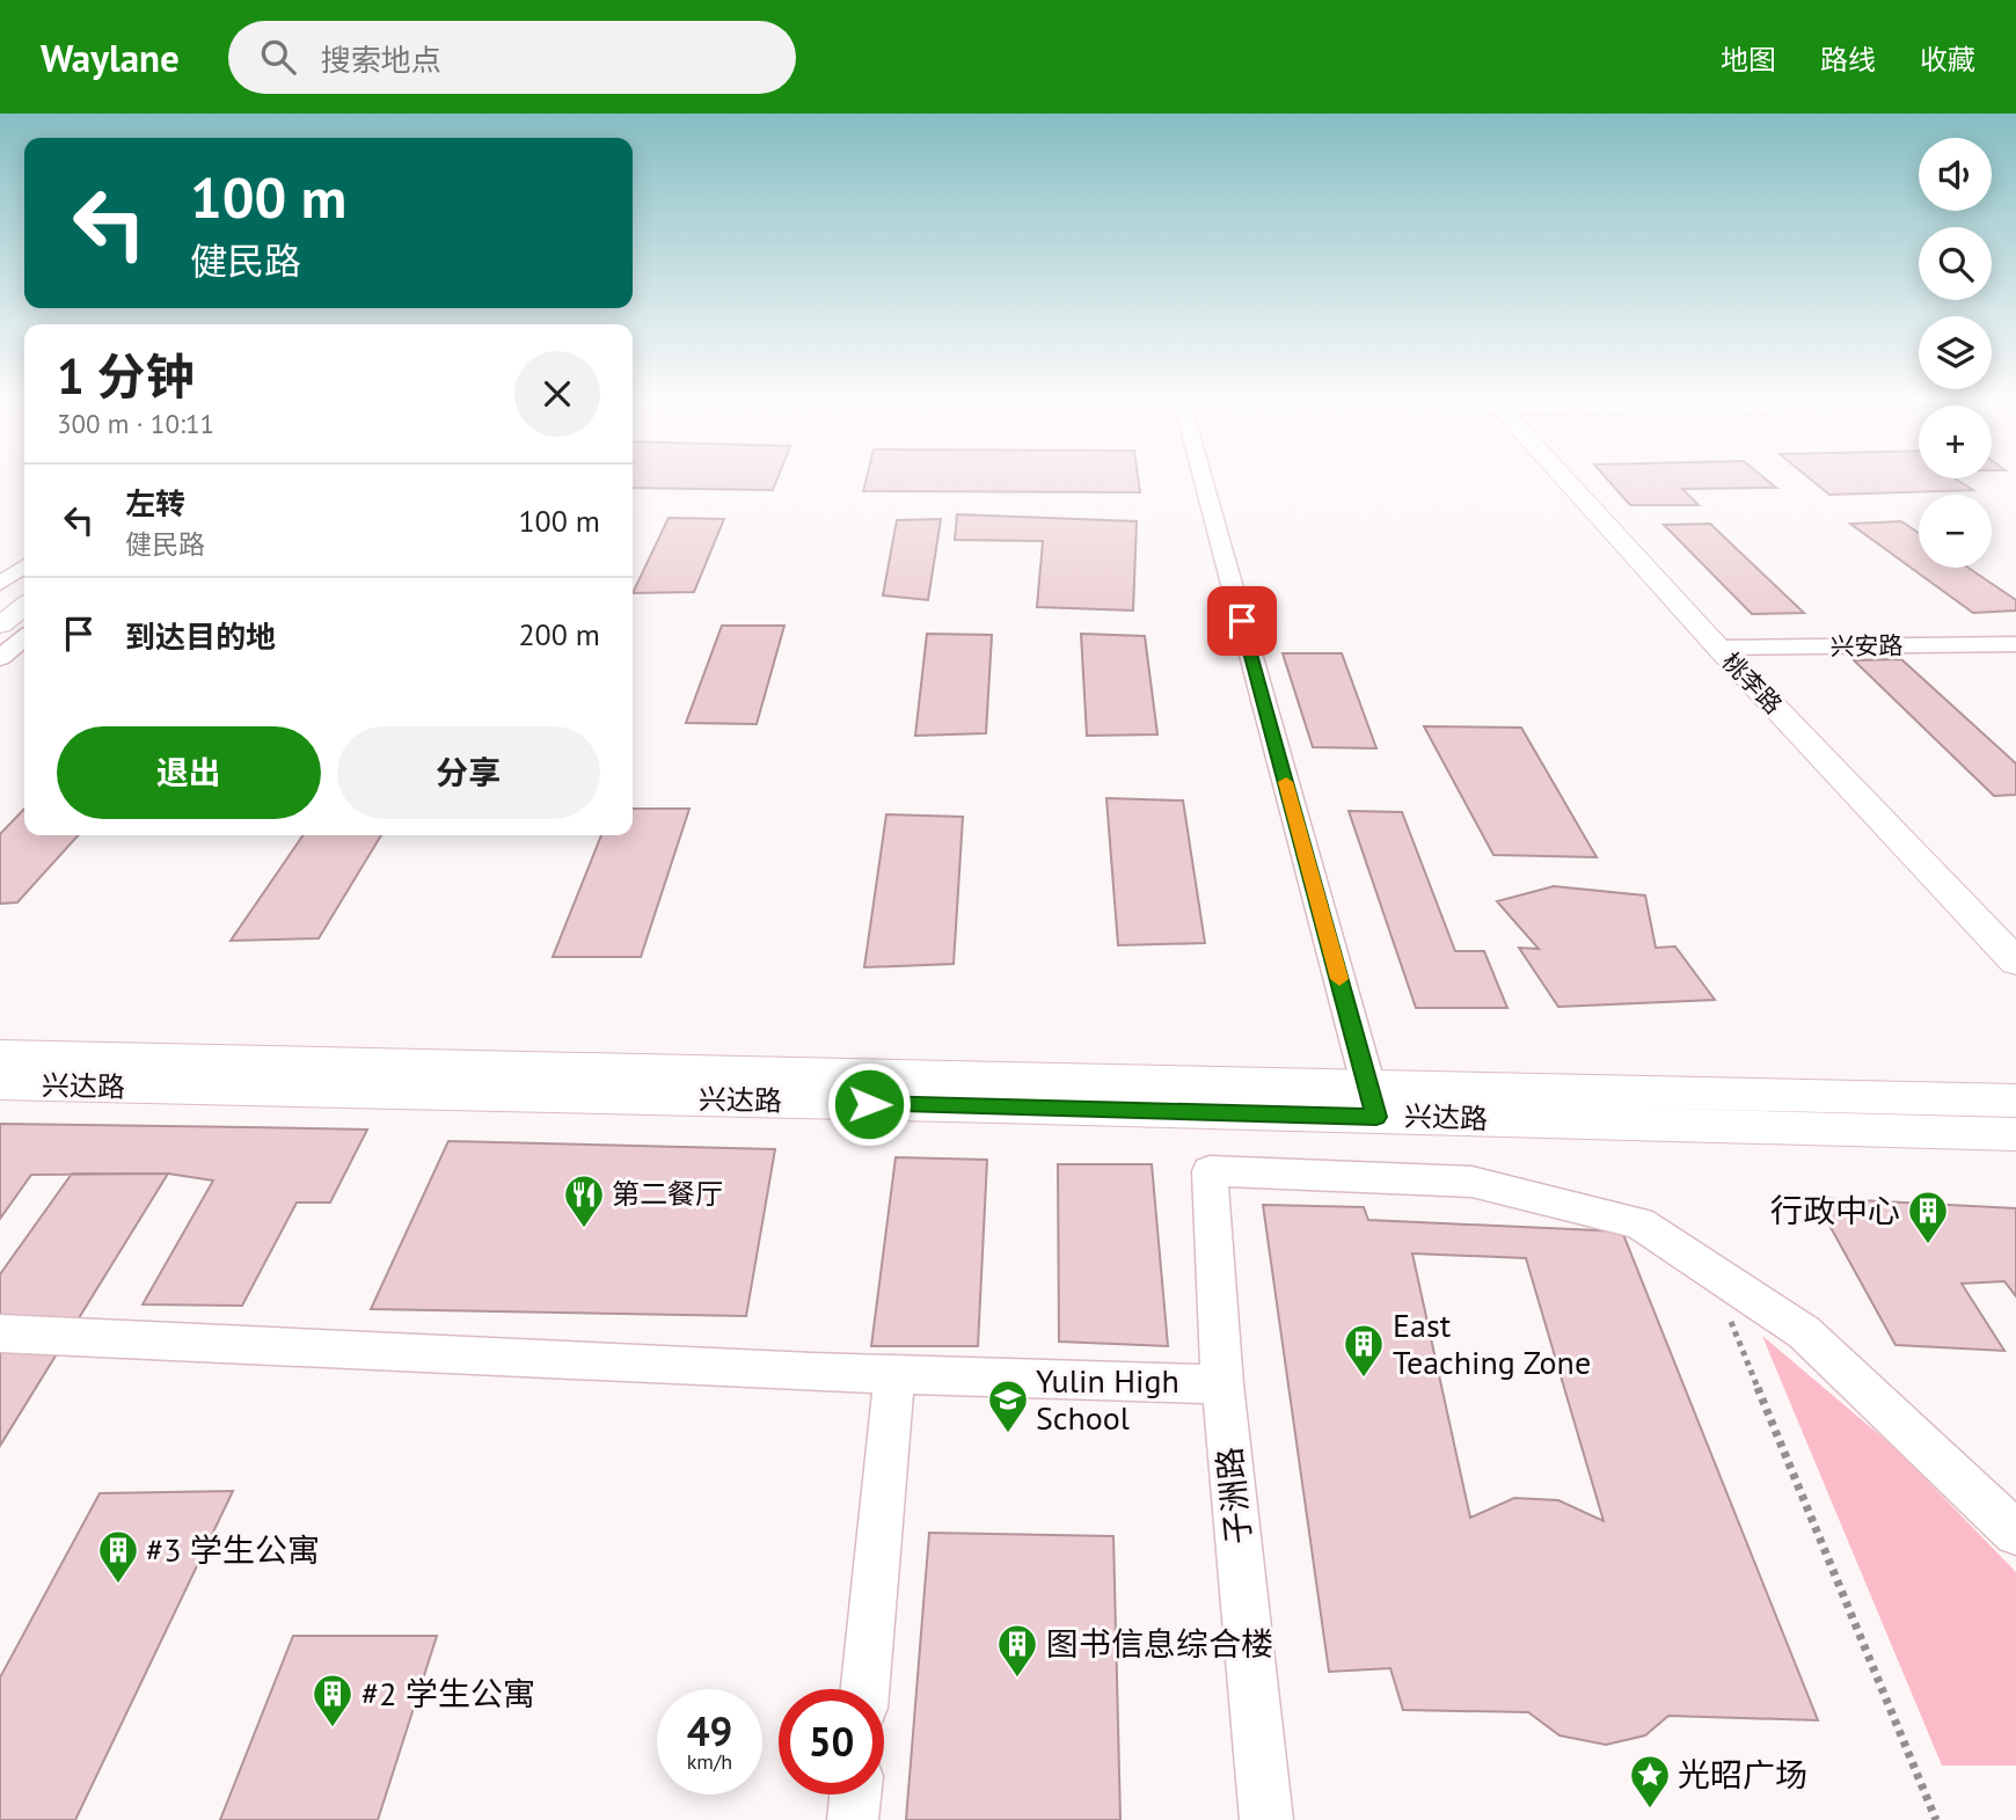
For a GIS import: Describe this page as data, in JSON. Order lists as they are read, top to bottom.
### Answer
{
  "streets": {
    "main road": ["桃李路", "兴达路"],
    "street": ["兴安路", "子洲路"]
  },
  "crossings": [
    ["兴安路", "桃李路"]
  ],
  "places": {
    "restaurant": ["第二餐厅"],
    "building": [
      "行政中心",
      "East Teaching Zone",
      "#3 学生公寓",
      "图书信息综合楼",
      "#2 学生公寓"
    ],
    "school or university": ["Yulin High School"],
    "place": ["光昭广场"]
  },
  "page": {
    "header": "Waylane",
    "search": "搜索地点",
    "nav": ["地图", "路线", "收藏"],
    "map_buttons": ["+", "−"],
    "turn": ["100 m", "健民路"],
    "heading": ["1 分钟", "300 m · 10:11"],
    "list": [
      {
        "name": "左转",
        "note": "健民路",
        "value": "100 m"
      },
      {
        "name": "到达目的地",
        "value": "200 m"
      }
    ],
    "buttons": ["退出", "分享"],
    "speed": "49 km/h",
    "limit": "50"
  }
}
